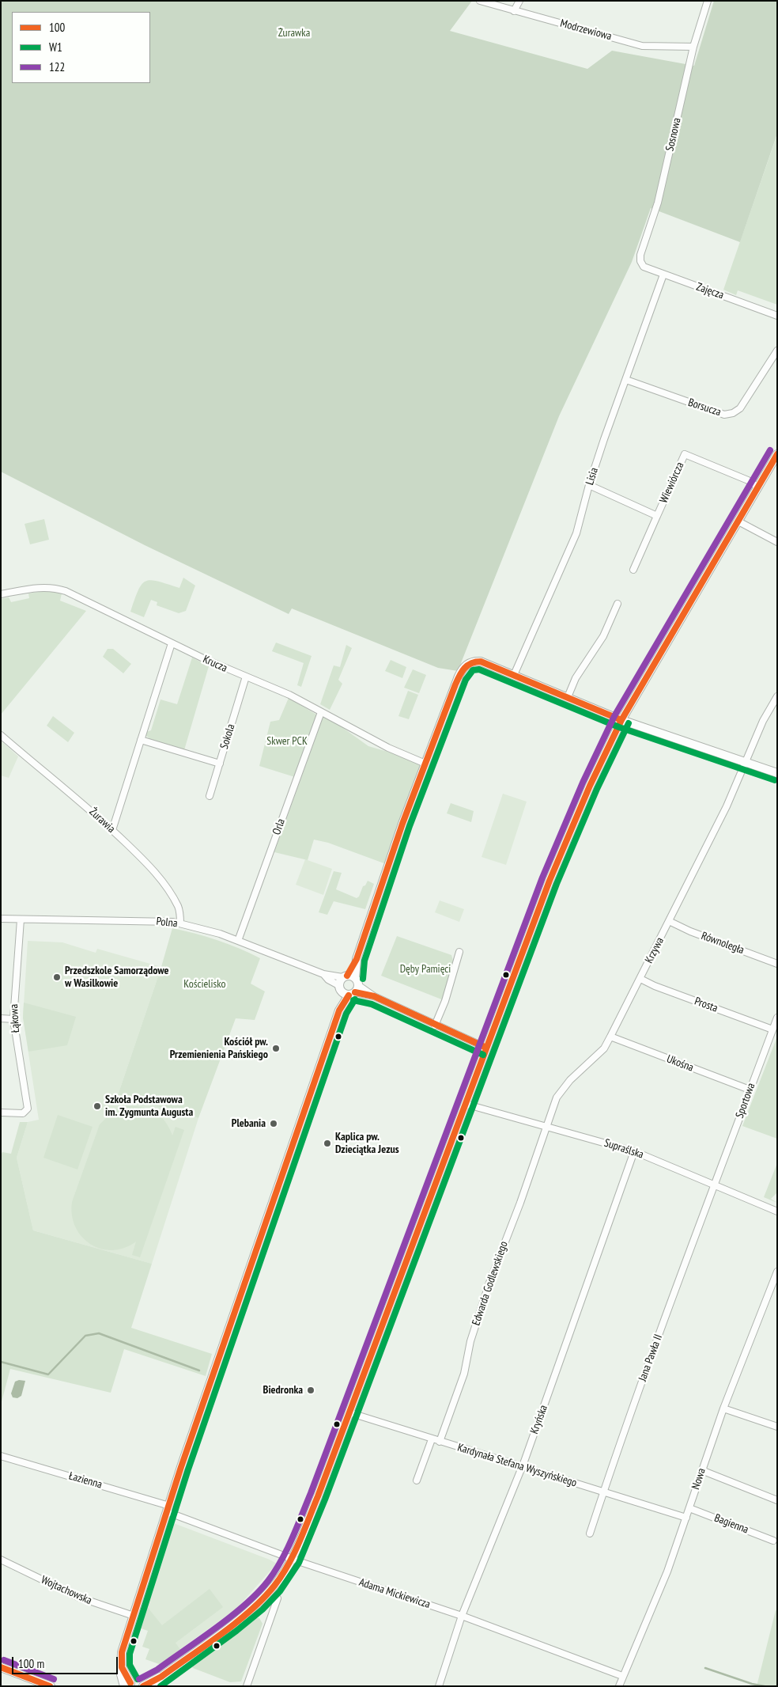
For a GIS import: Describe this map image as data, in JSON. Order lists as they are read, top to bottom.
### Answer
{
  "streets": {
    "street": [
      "Modrzewiowa",
      "Sosnowa",
      "Zajęcza",
      "Borsucza",
      "Lisia",
      "Wiewiórcza",
      "Krucza",
      "Sokola",
      "Żurawia",
      "Orla",
      "Polna",
      "Równoległa",
      "Krzywa",
      "Prosta",
      "Łąkowa",
      "Ukośna",
      "Sportowa",
      "Supraślska",
      "Edwarda Godlewskiego",
      "Jana Pawła II",
      "Kryńska",
      "Kardynała Stefana Wyszyńskiego",
      "Nowa",
      "Łazienna",
      "Bagienna",
      "Wojtachowska",
      "Adama Mickiewicza"
    ]
  },
  "crossings": [
    ["Modrzewiowa", "Sosnowa"],
    ["Sosnowa", "Zajęcza"],
    ["Zajęcza", "Lisia"],
    ["Borsucza", "Lisia"],
    ["Lisia", "Wiewiórcza"],
    ["Krucza", "Sokola"],
    ["Krucza", "Orla"],
    ["Żurawia", "Polna"],
    ["Orla", "Polna"],
    ["Polna", "Łąkowa"],
    ["Równoległa", "Krzywa"],
    ["Krzywa", "Prosta"],
    ["Krzywa", "Ukośna"],
    ["Krzywa", "Supraślska"],
    ["Krzywa", "Edwarda Godlewskiego"],
    ["Prosta", "Sportowa"],
    ["Ukośna", "Sportowa"],
    ["Sportowa", "Supraślska"],
    ["Sportowa", "Jana Pawła II"],
    ["Supraślska", "Edwarda Godlewskiego"],
    ["Supraślska", "Jana Pawła II"],
    ["Supraślska", "Kryńska"],
    ["Edwarda Godlewskiego", "Kardynała Stefana Wyszyńskiego"],
    ["Jana Pawła II", "Kardynała Stefana Wyszyńskiego"],
    ["Kryńska", "Kardynała Stefana Wyszyńskiego"],
    ["Kryńska", "Adama Mickiewicza"],
    ["Kardynała Stefana Wyszyńskiego", "Nowa"],
    ["Nowa", "Bagienna"],
    ["Nowa", "Adama Mickiewicza"],
    ["Łazienna", "Adama Mickiewicza"]
  ],
  "parks": [
    "Żurawka",
    "Skwer PCK",
    "Dęby Pamięci",
    "Kościelisko"
  ],
  "places": [
    "Przedszkole Samorządowe w Wasilkowie",
    "Kościół pw. Przemienienia Pańskiego",
    "Szkoła Podstawowa im. Zygmunta Augusta",
    "Plebania",
    "Kaplica pw. Dzieciątka Jezus",
    "Biedronka"
  ],
  "lines": ["transit line 122", "transit line 100", "transit line W1"],
  "legend": ["100", "W1", "122"],
  "scale_bar": "100 m"
}
